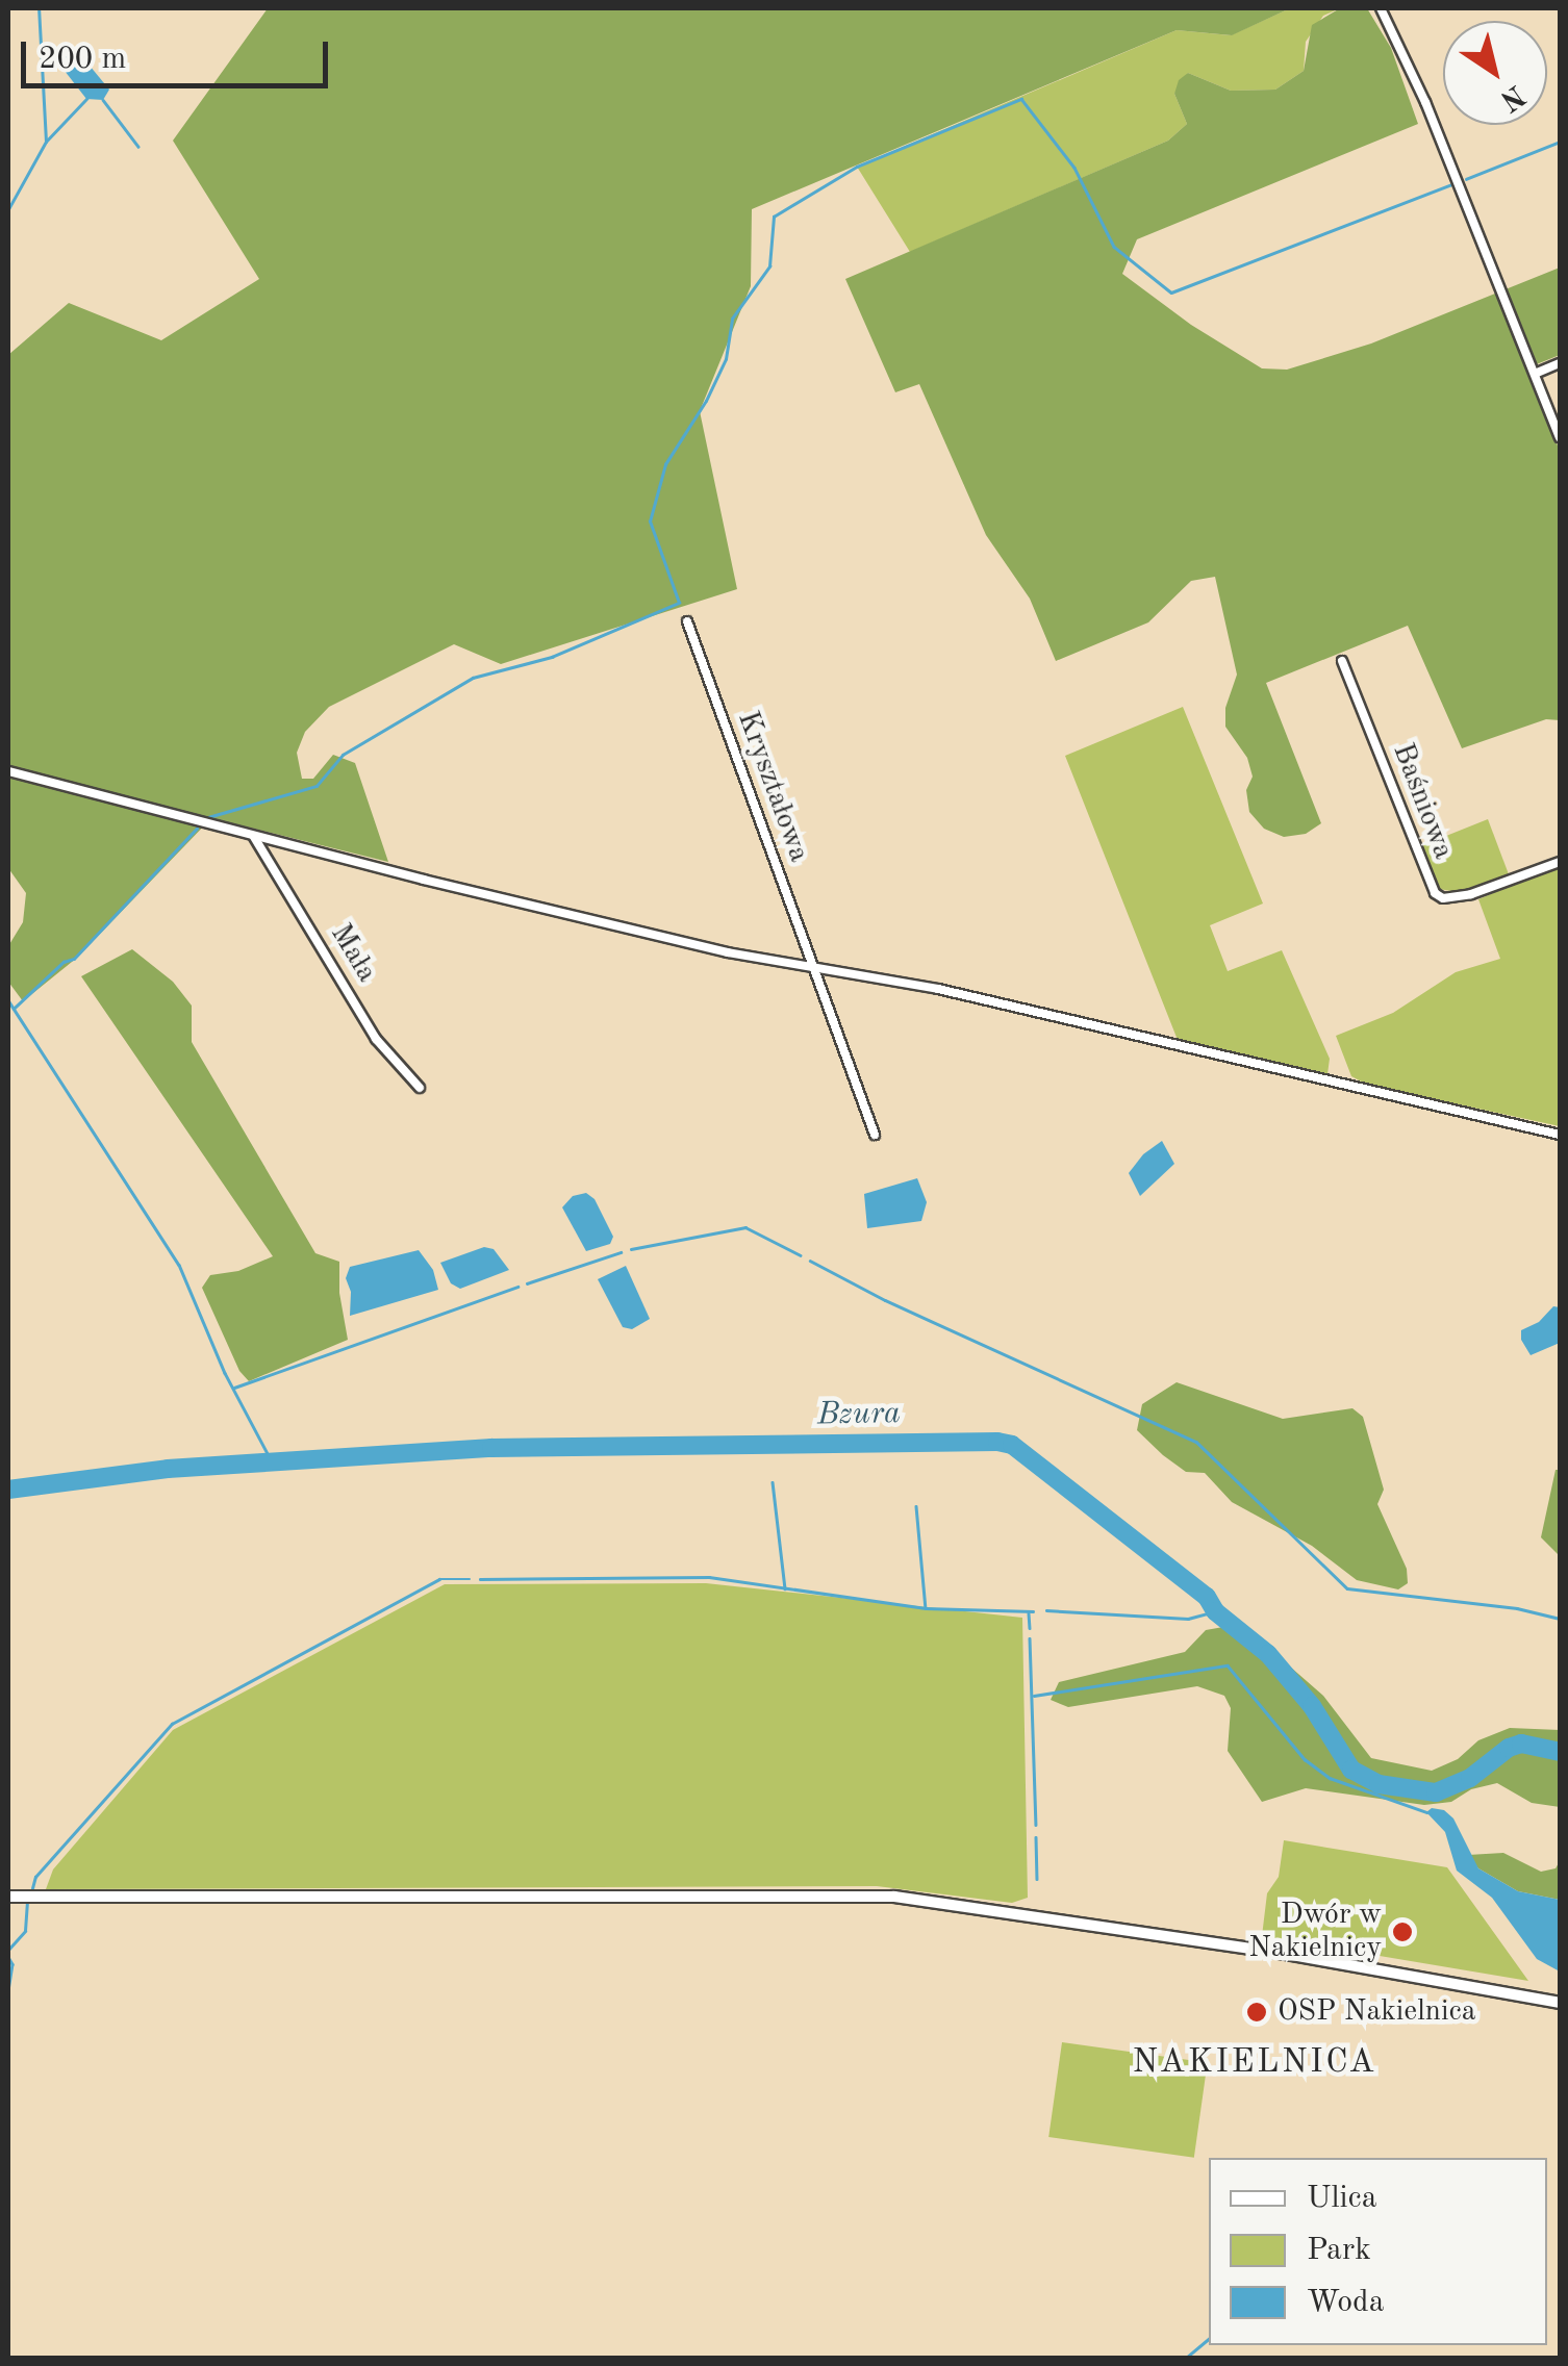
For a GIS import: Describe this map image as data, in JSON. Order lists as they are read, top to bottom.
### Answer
{
  "streets": {
    "street": ["Kryształowa", "Baśniowa", "Mała"]
  },
  "districts": ["NAKIELNICA"],
  "water": ["Bzura"],
  "places": ["Dwór w Nakielnicy", "OSP Nakielnica"],
  "legend": ["Ulica", "Park", "Woda"],
  "scale_bar": "200 m",
  "north": "bottom right"
}
